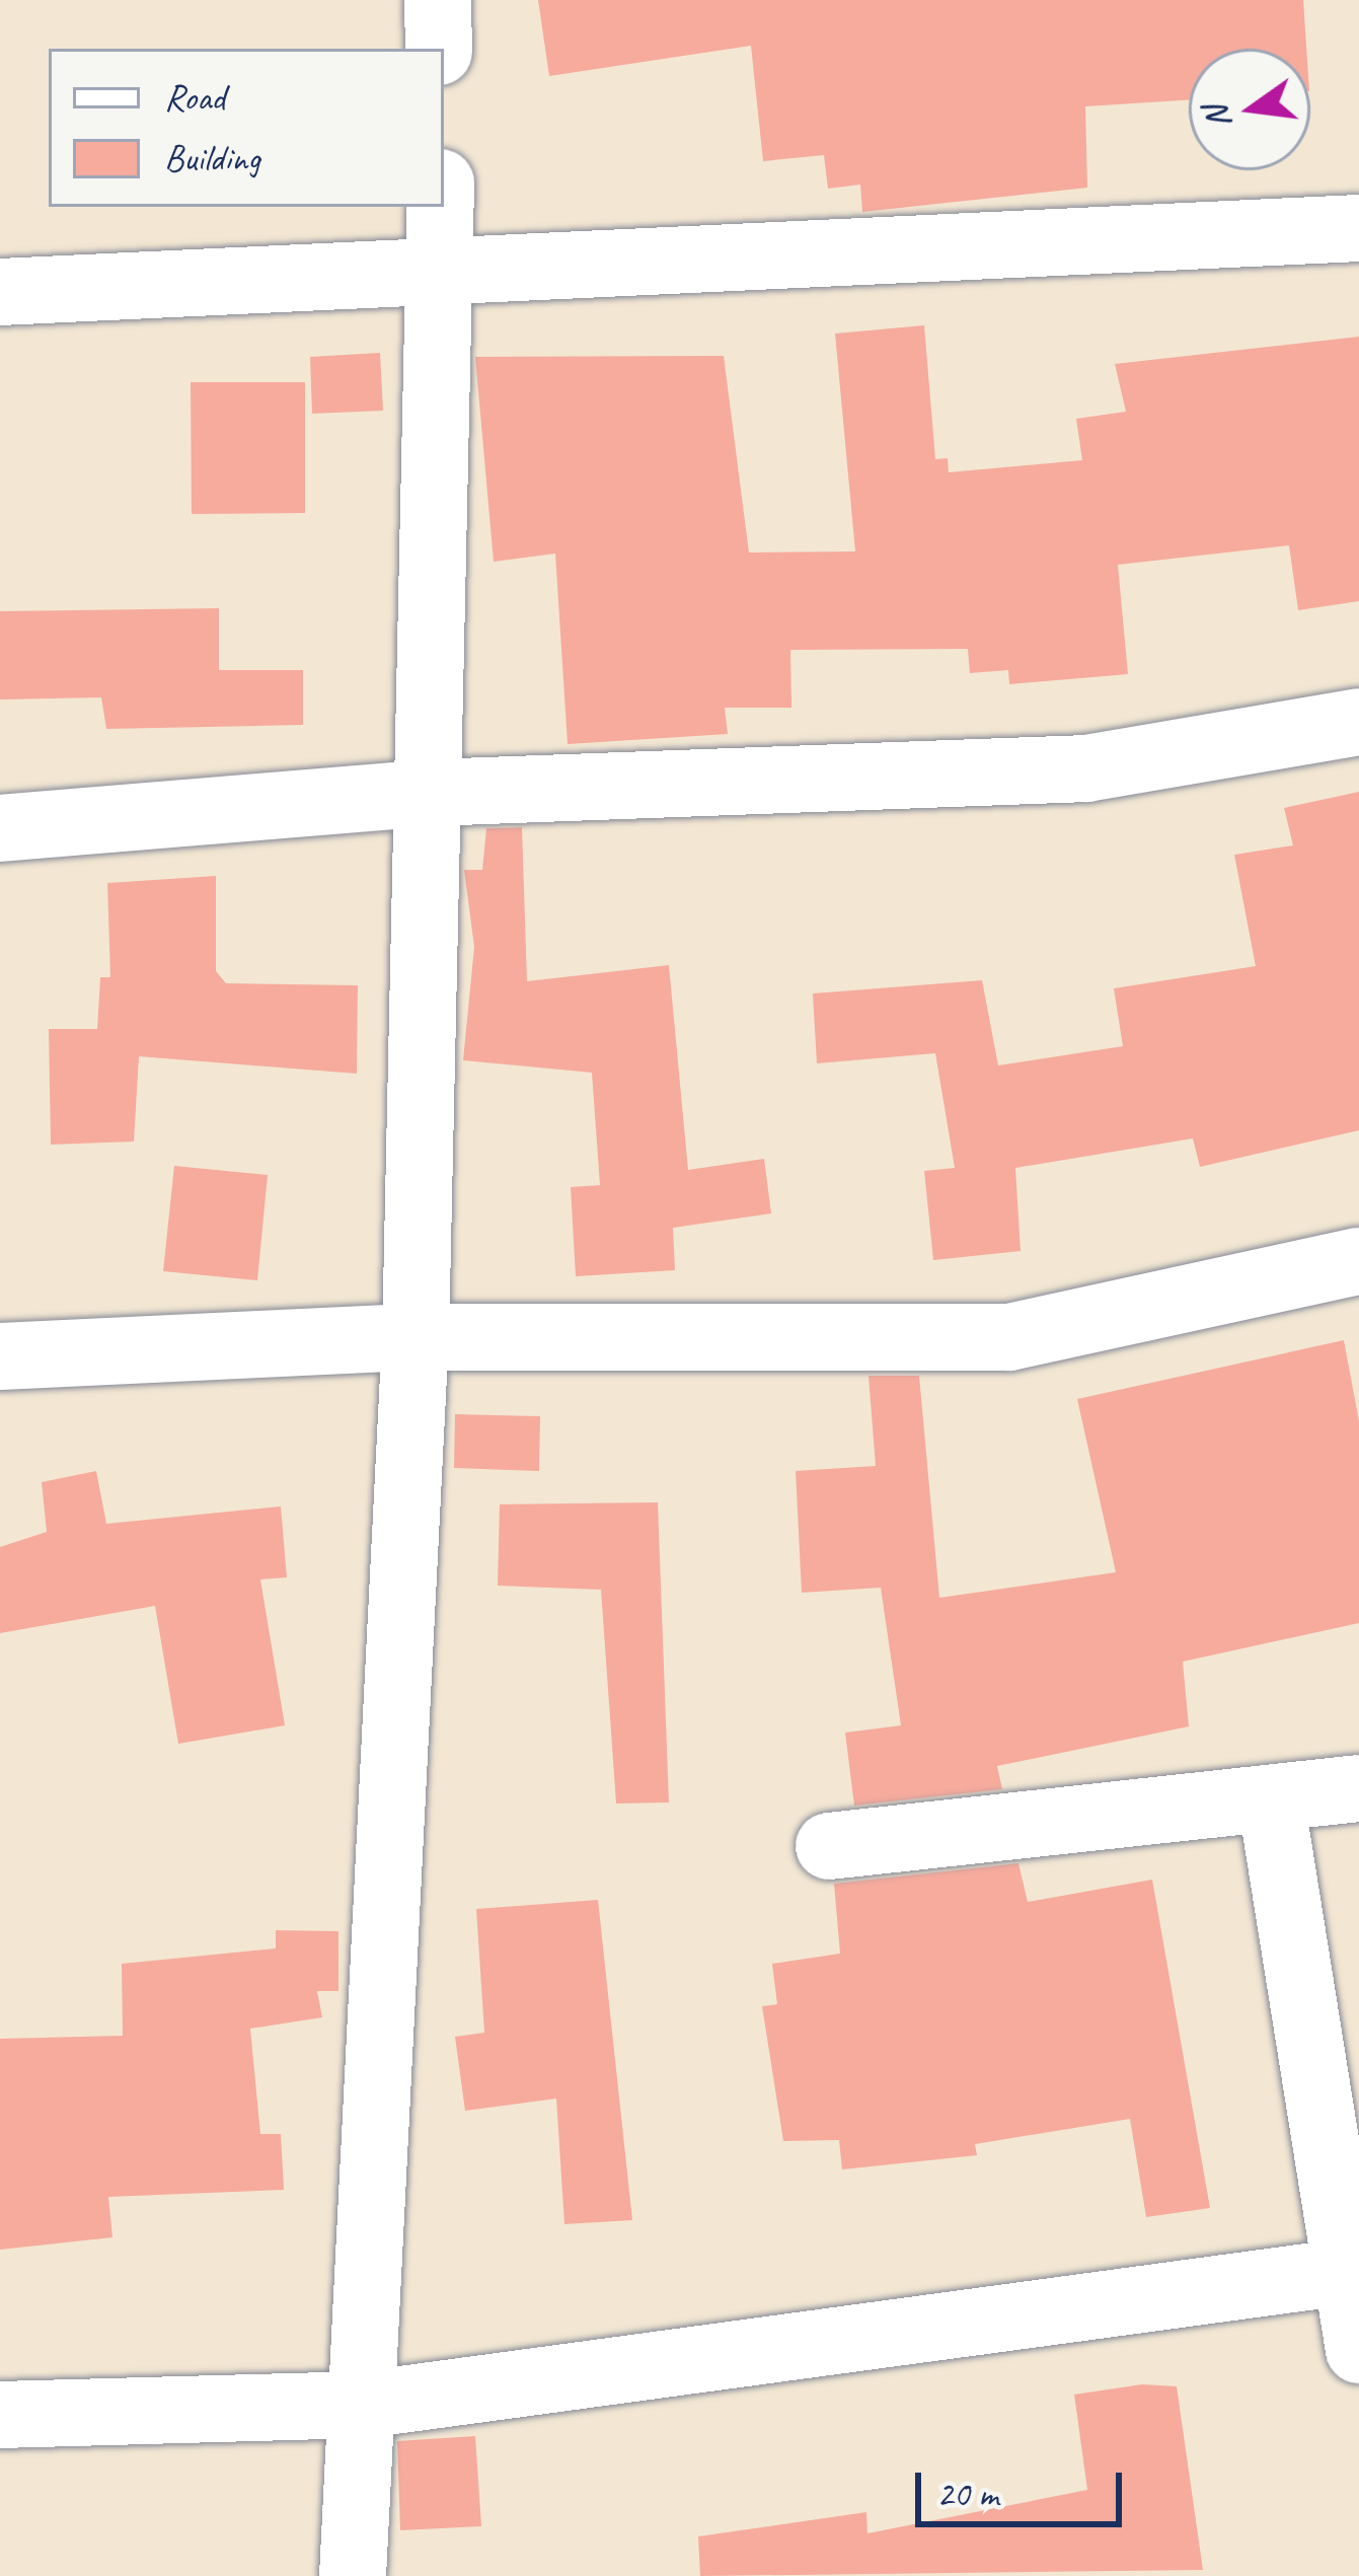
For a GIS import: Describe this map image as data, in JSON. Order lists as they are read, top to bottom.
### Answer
{
  "legend": ["Road", "Building"],
  "scale_bar": "20 m",
  "north": "left"
}
